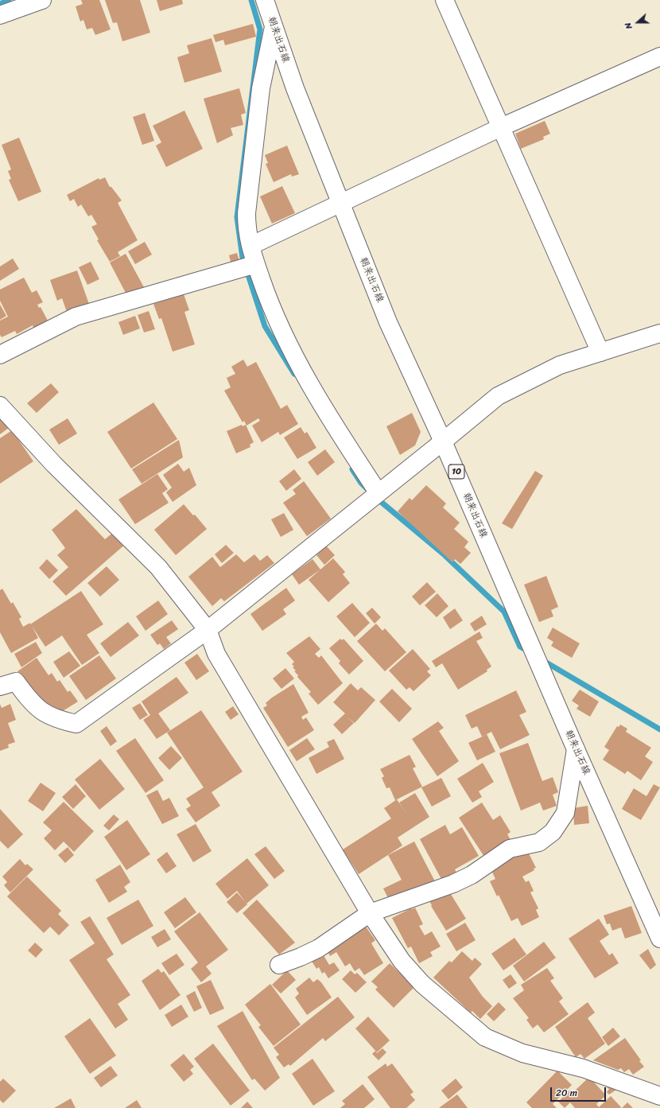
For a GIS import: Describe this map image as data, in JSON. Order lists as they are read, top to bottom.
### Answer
{
  "streets": {
    "street": ["朝来出石線", "10"]
  },
  "scale_bar": "20 m",
  "north": "left"
}
